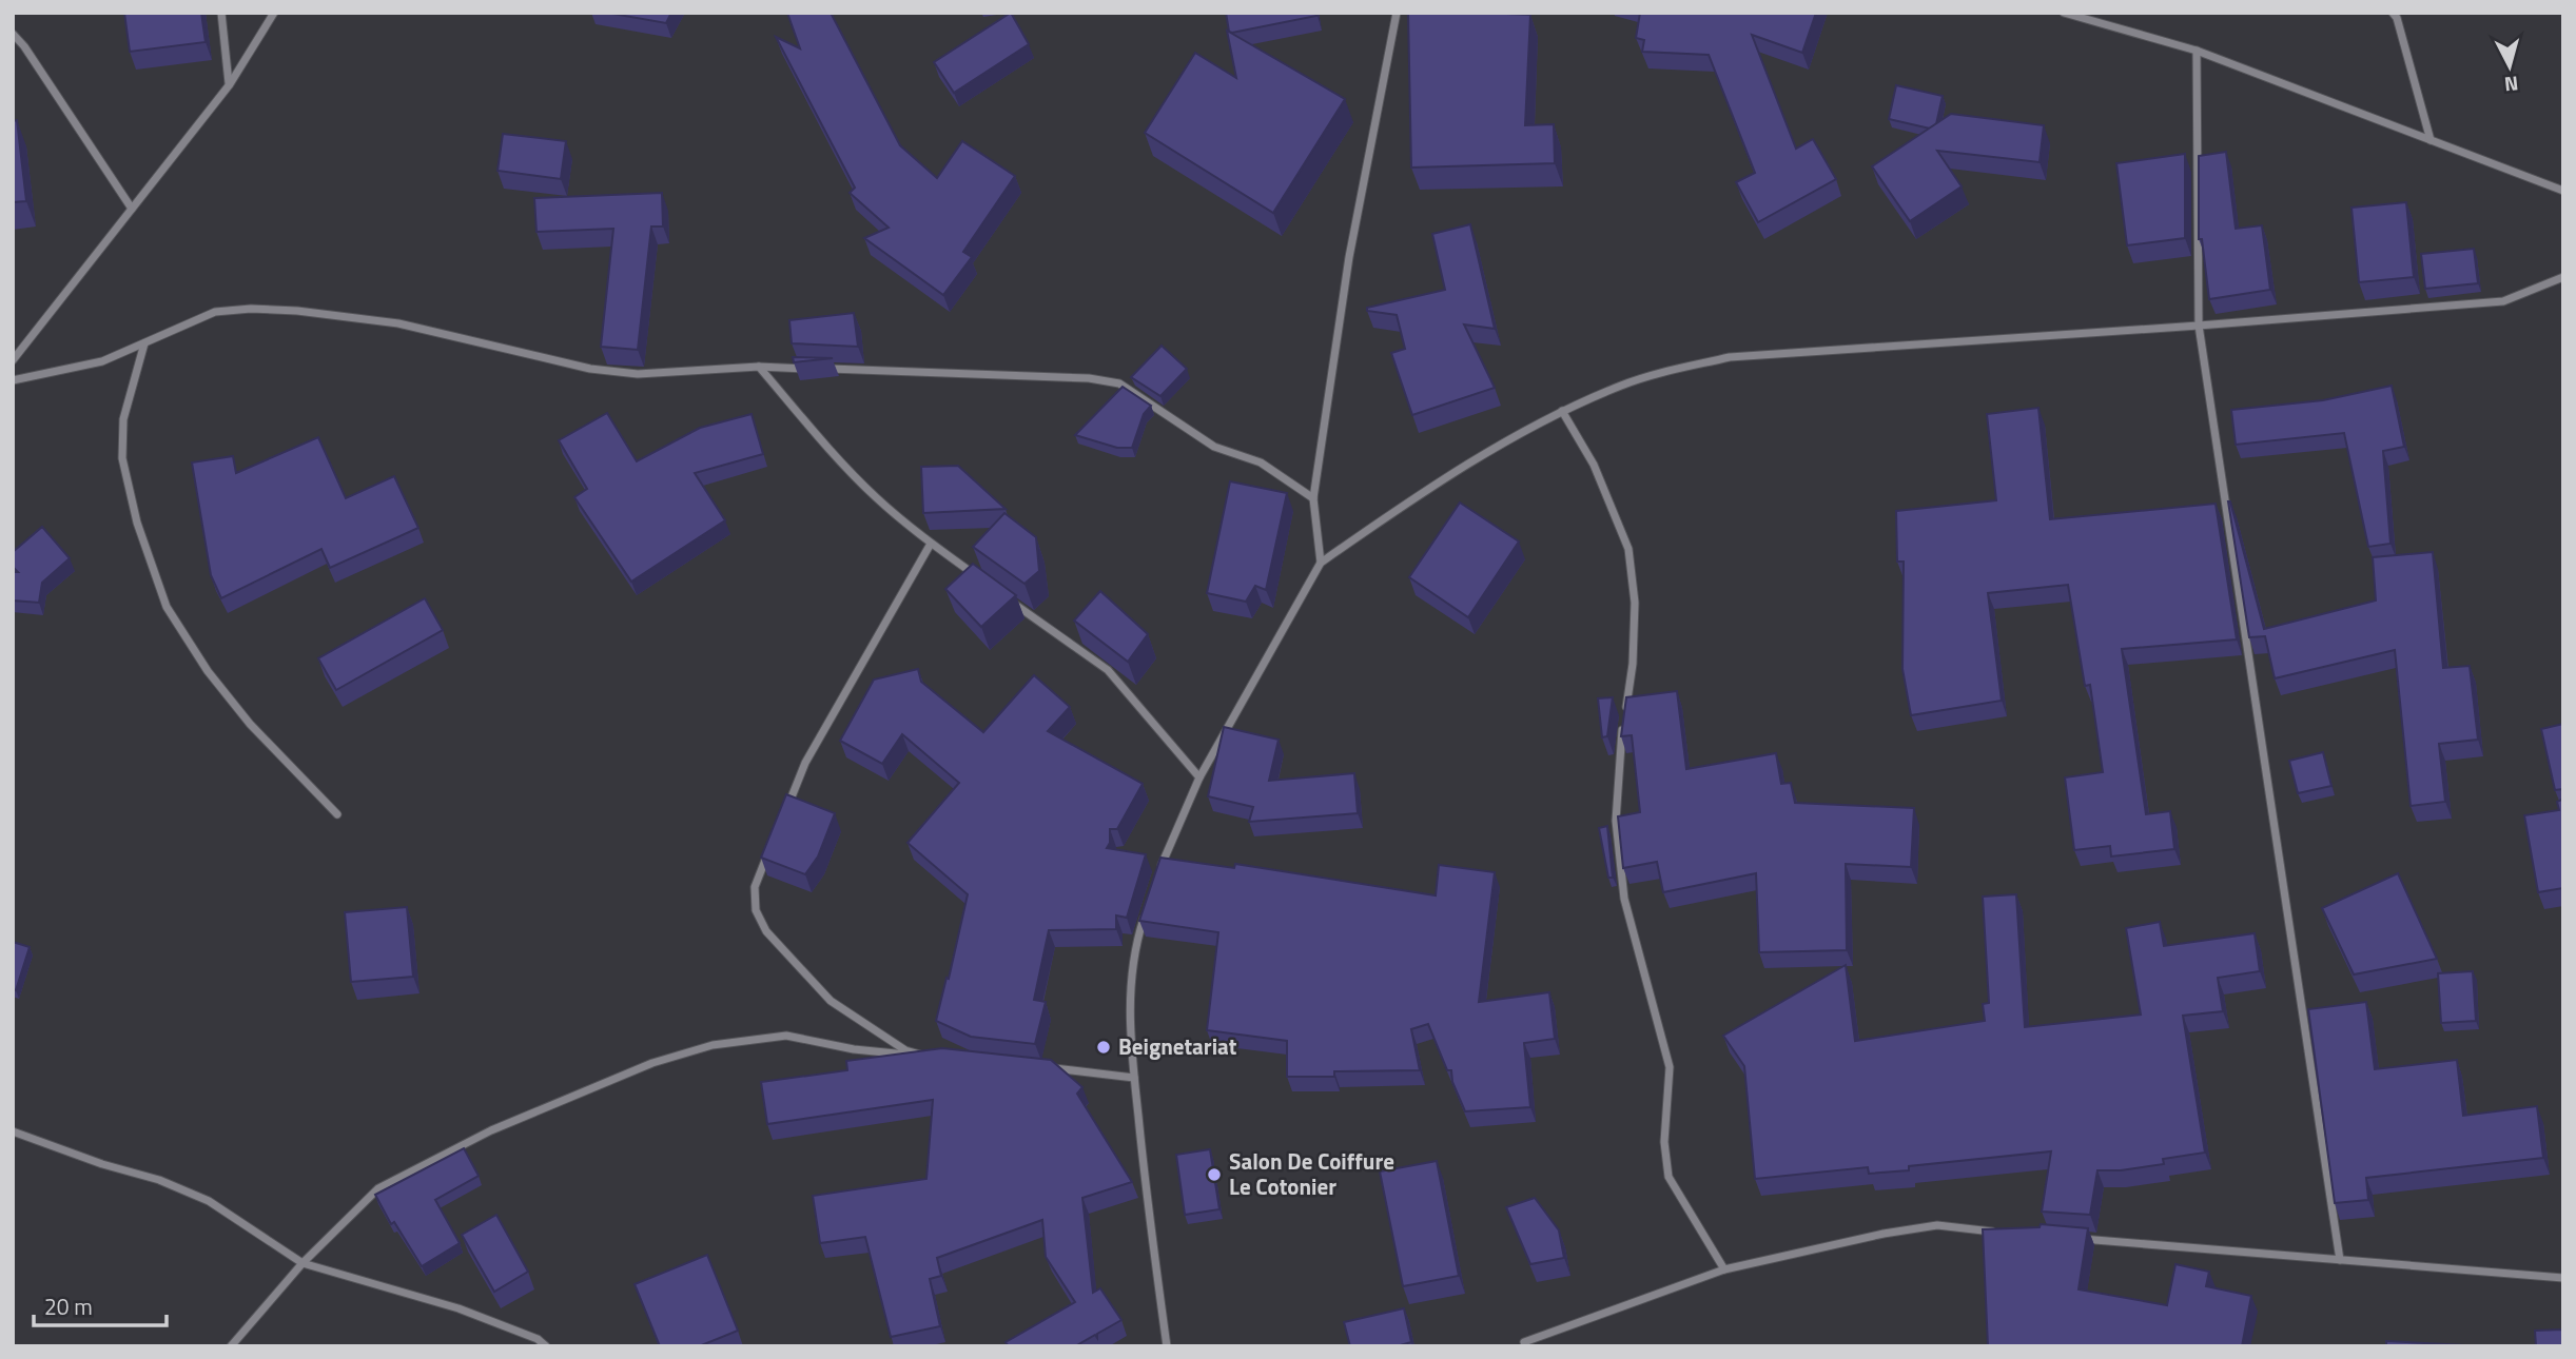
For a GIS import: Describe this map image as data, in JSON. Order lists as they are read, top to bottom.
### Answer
{
  "places": ["Beignetariat", "Salon De Coiffure Le Cotonier"],
  "scale_bar": "20 m",
  "north": "bottom"
}
